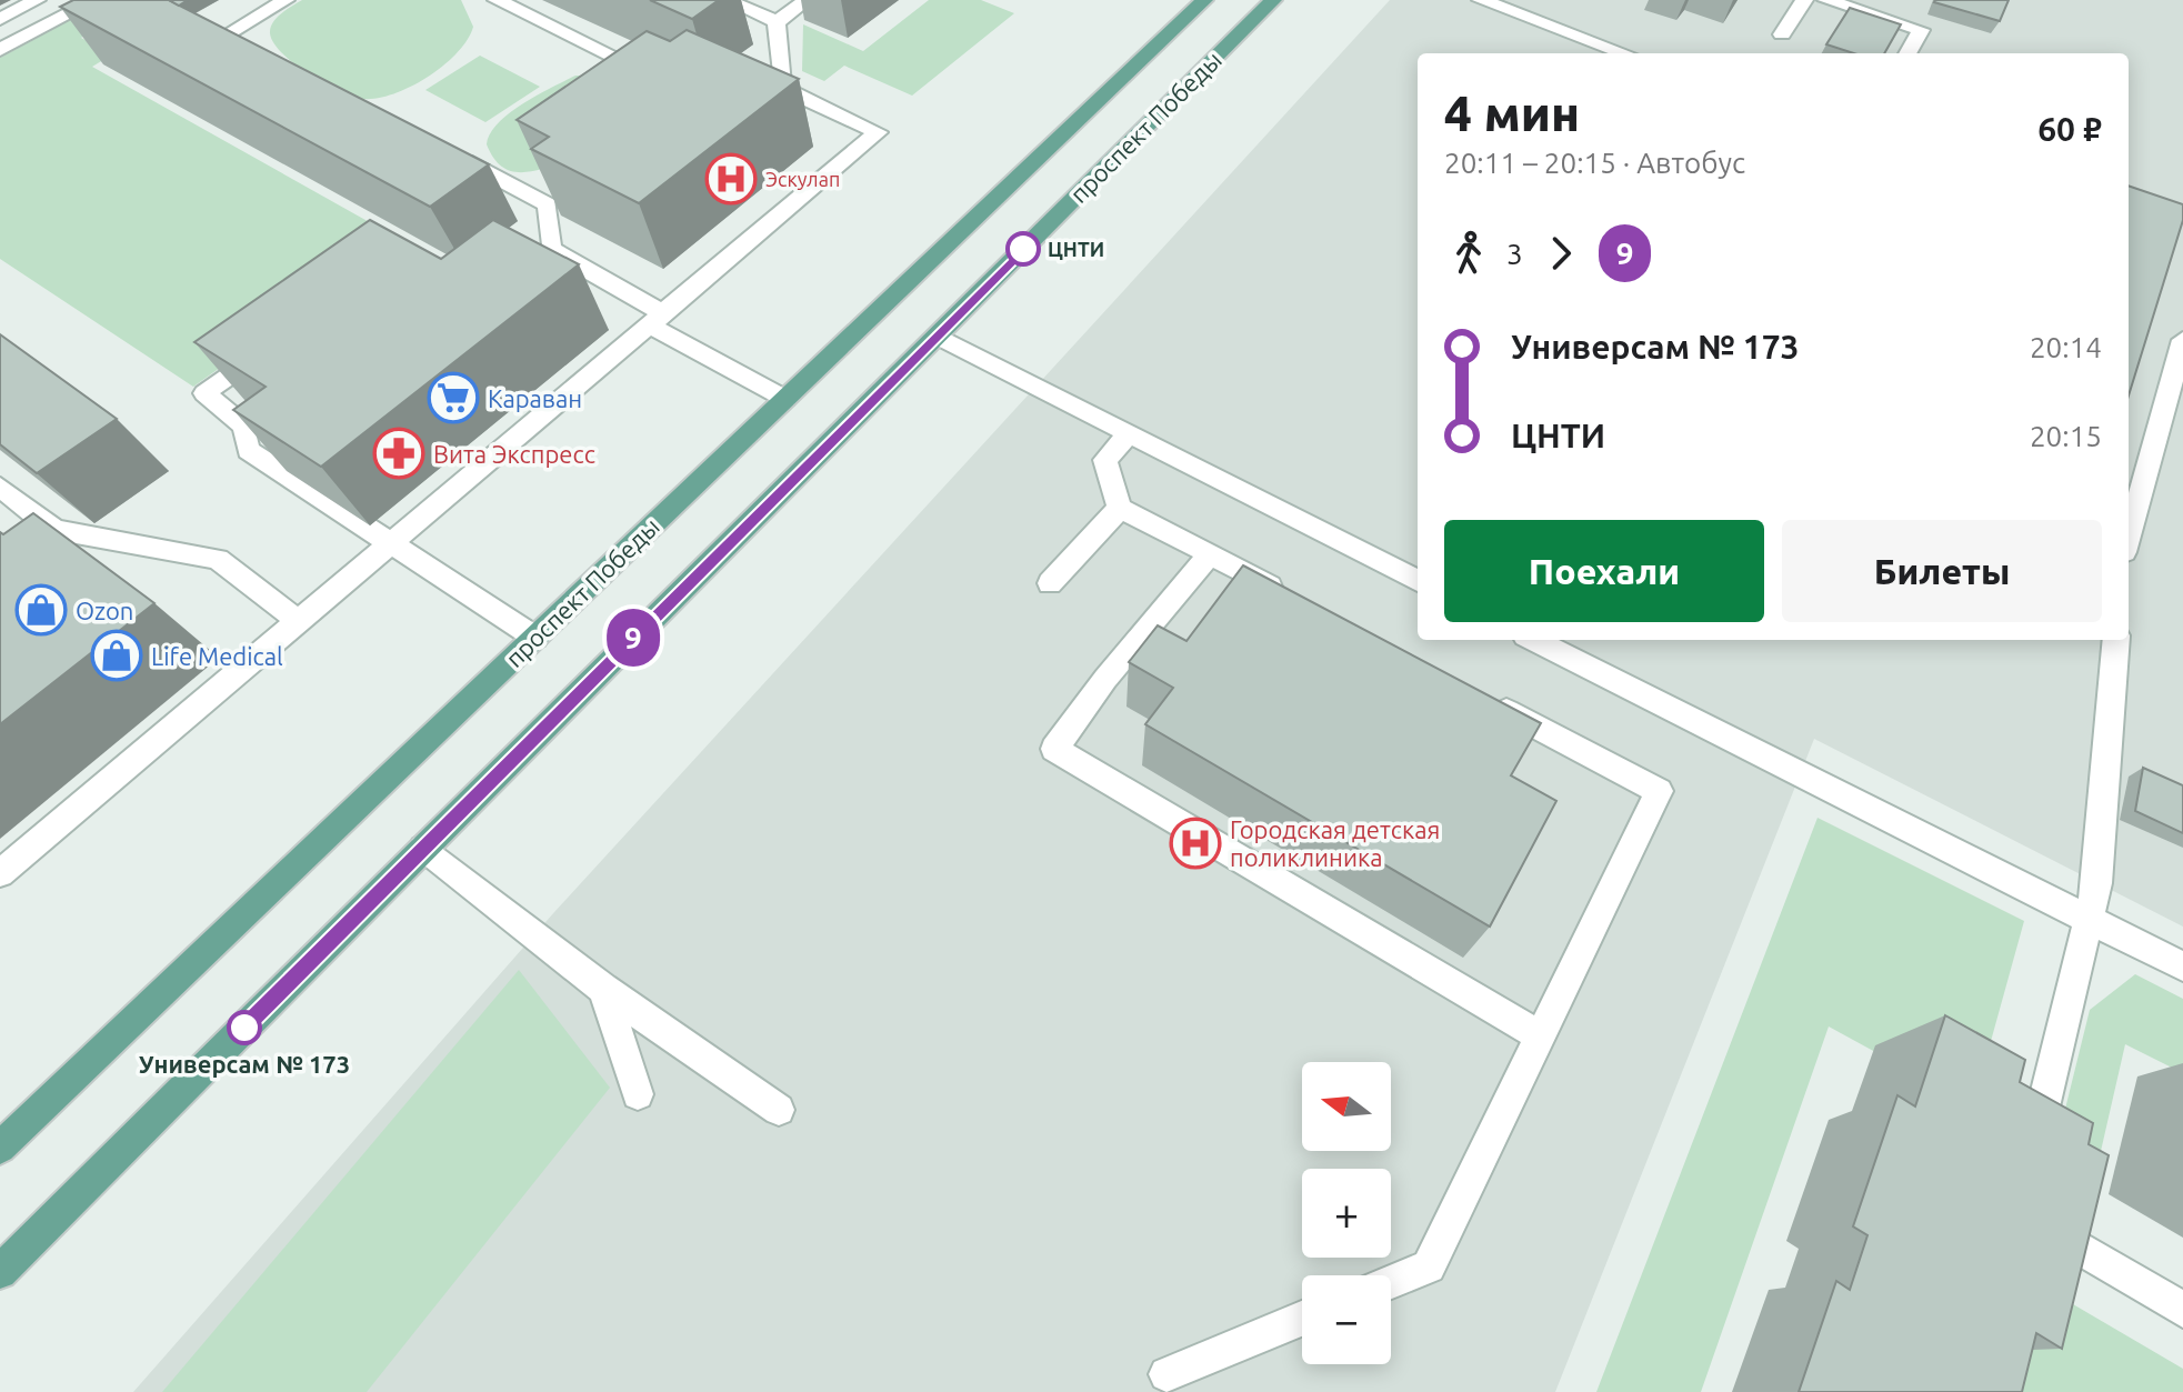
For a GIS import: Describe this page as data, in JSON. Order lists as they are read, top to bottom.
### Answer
{
  "streets": {
    "main road": ["проспект Победы"]
  },
  "places": {
    "hospital": ["Эскулап", "Городская детская поликлиника"],
    "other": ["ЦНТИ", "Универсам № 173"],
    "supermarket": ["Караван"],
    "pharmacy": ["Вита Экспресс"],
    "shop": ["Ozon", "Life Medical"]
  },
  "lines": ["bus line 9"],
  "north": "left",
  "page": {
    "on_map": "9",
    "heading": ["4 мин", "20:11 – 20:15 · Автобус", "60 ₽"],
    "legs": ["3", "9"],
    "list": [
      {
        "name": "Универсам № 173",
        "value": "20:14"
      },
      {
        "name": "ЦНТИ",
        "value": "20:15"
      }
    ],
    "buttons": ["Поехали", "Билеты"],
    "map_buttons": ["+", "−"]
  }
}
